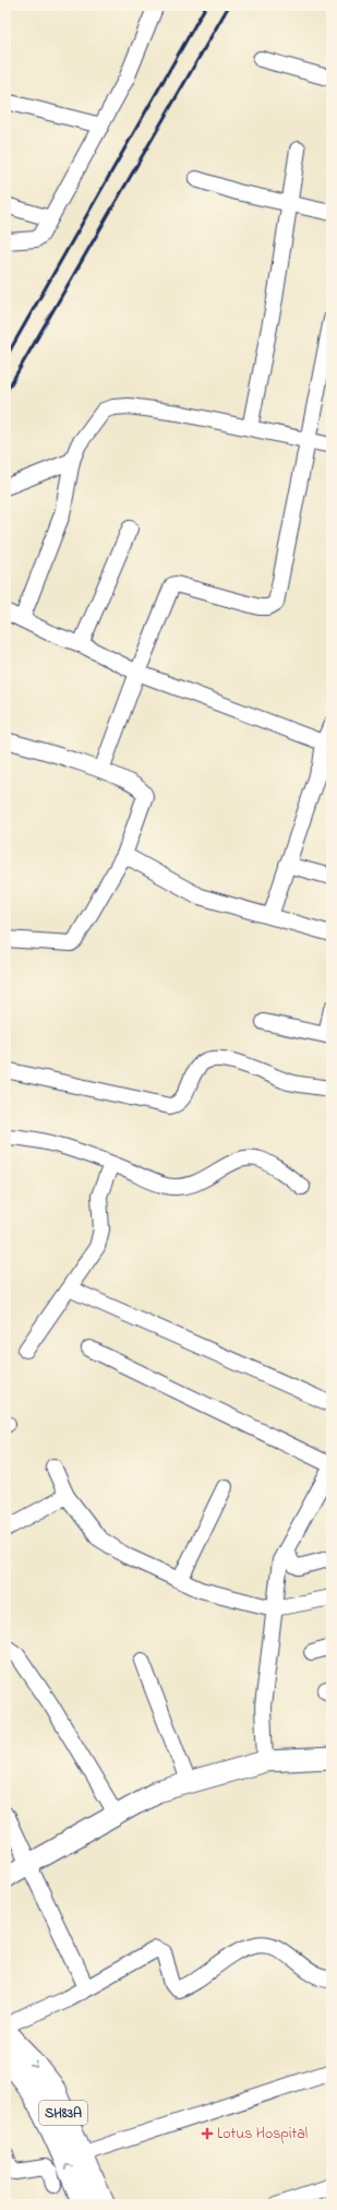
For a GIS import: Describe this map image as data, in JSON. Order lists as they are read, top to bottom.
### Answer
{
  "streets": {
    "main road": ["SH83A"]
  },
  "places": {
    "health": ["Lotus Hospital"]
  }
}
